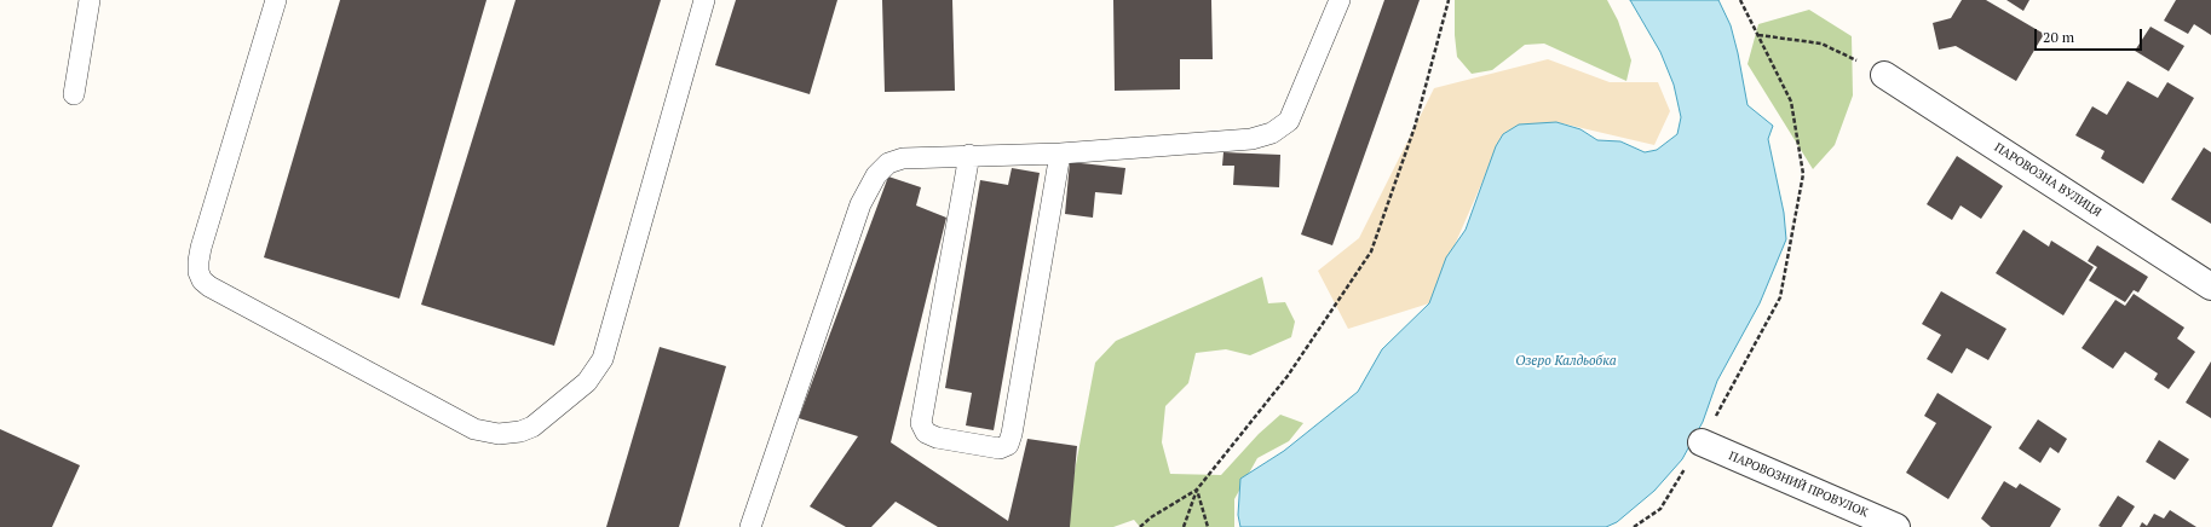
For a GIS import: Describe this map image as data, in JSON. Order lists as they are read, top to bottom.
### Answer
{
  "streets": {
    "street": ["ПАРОВОЗНА ВУЛИЦЯ", "ПАРОВОЗНИЙ ПРОВУЛОК"]
  },
  "water": ["Озеро Калдьобка"],
  "scale_bar": "20 m"
}
